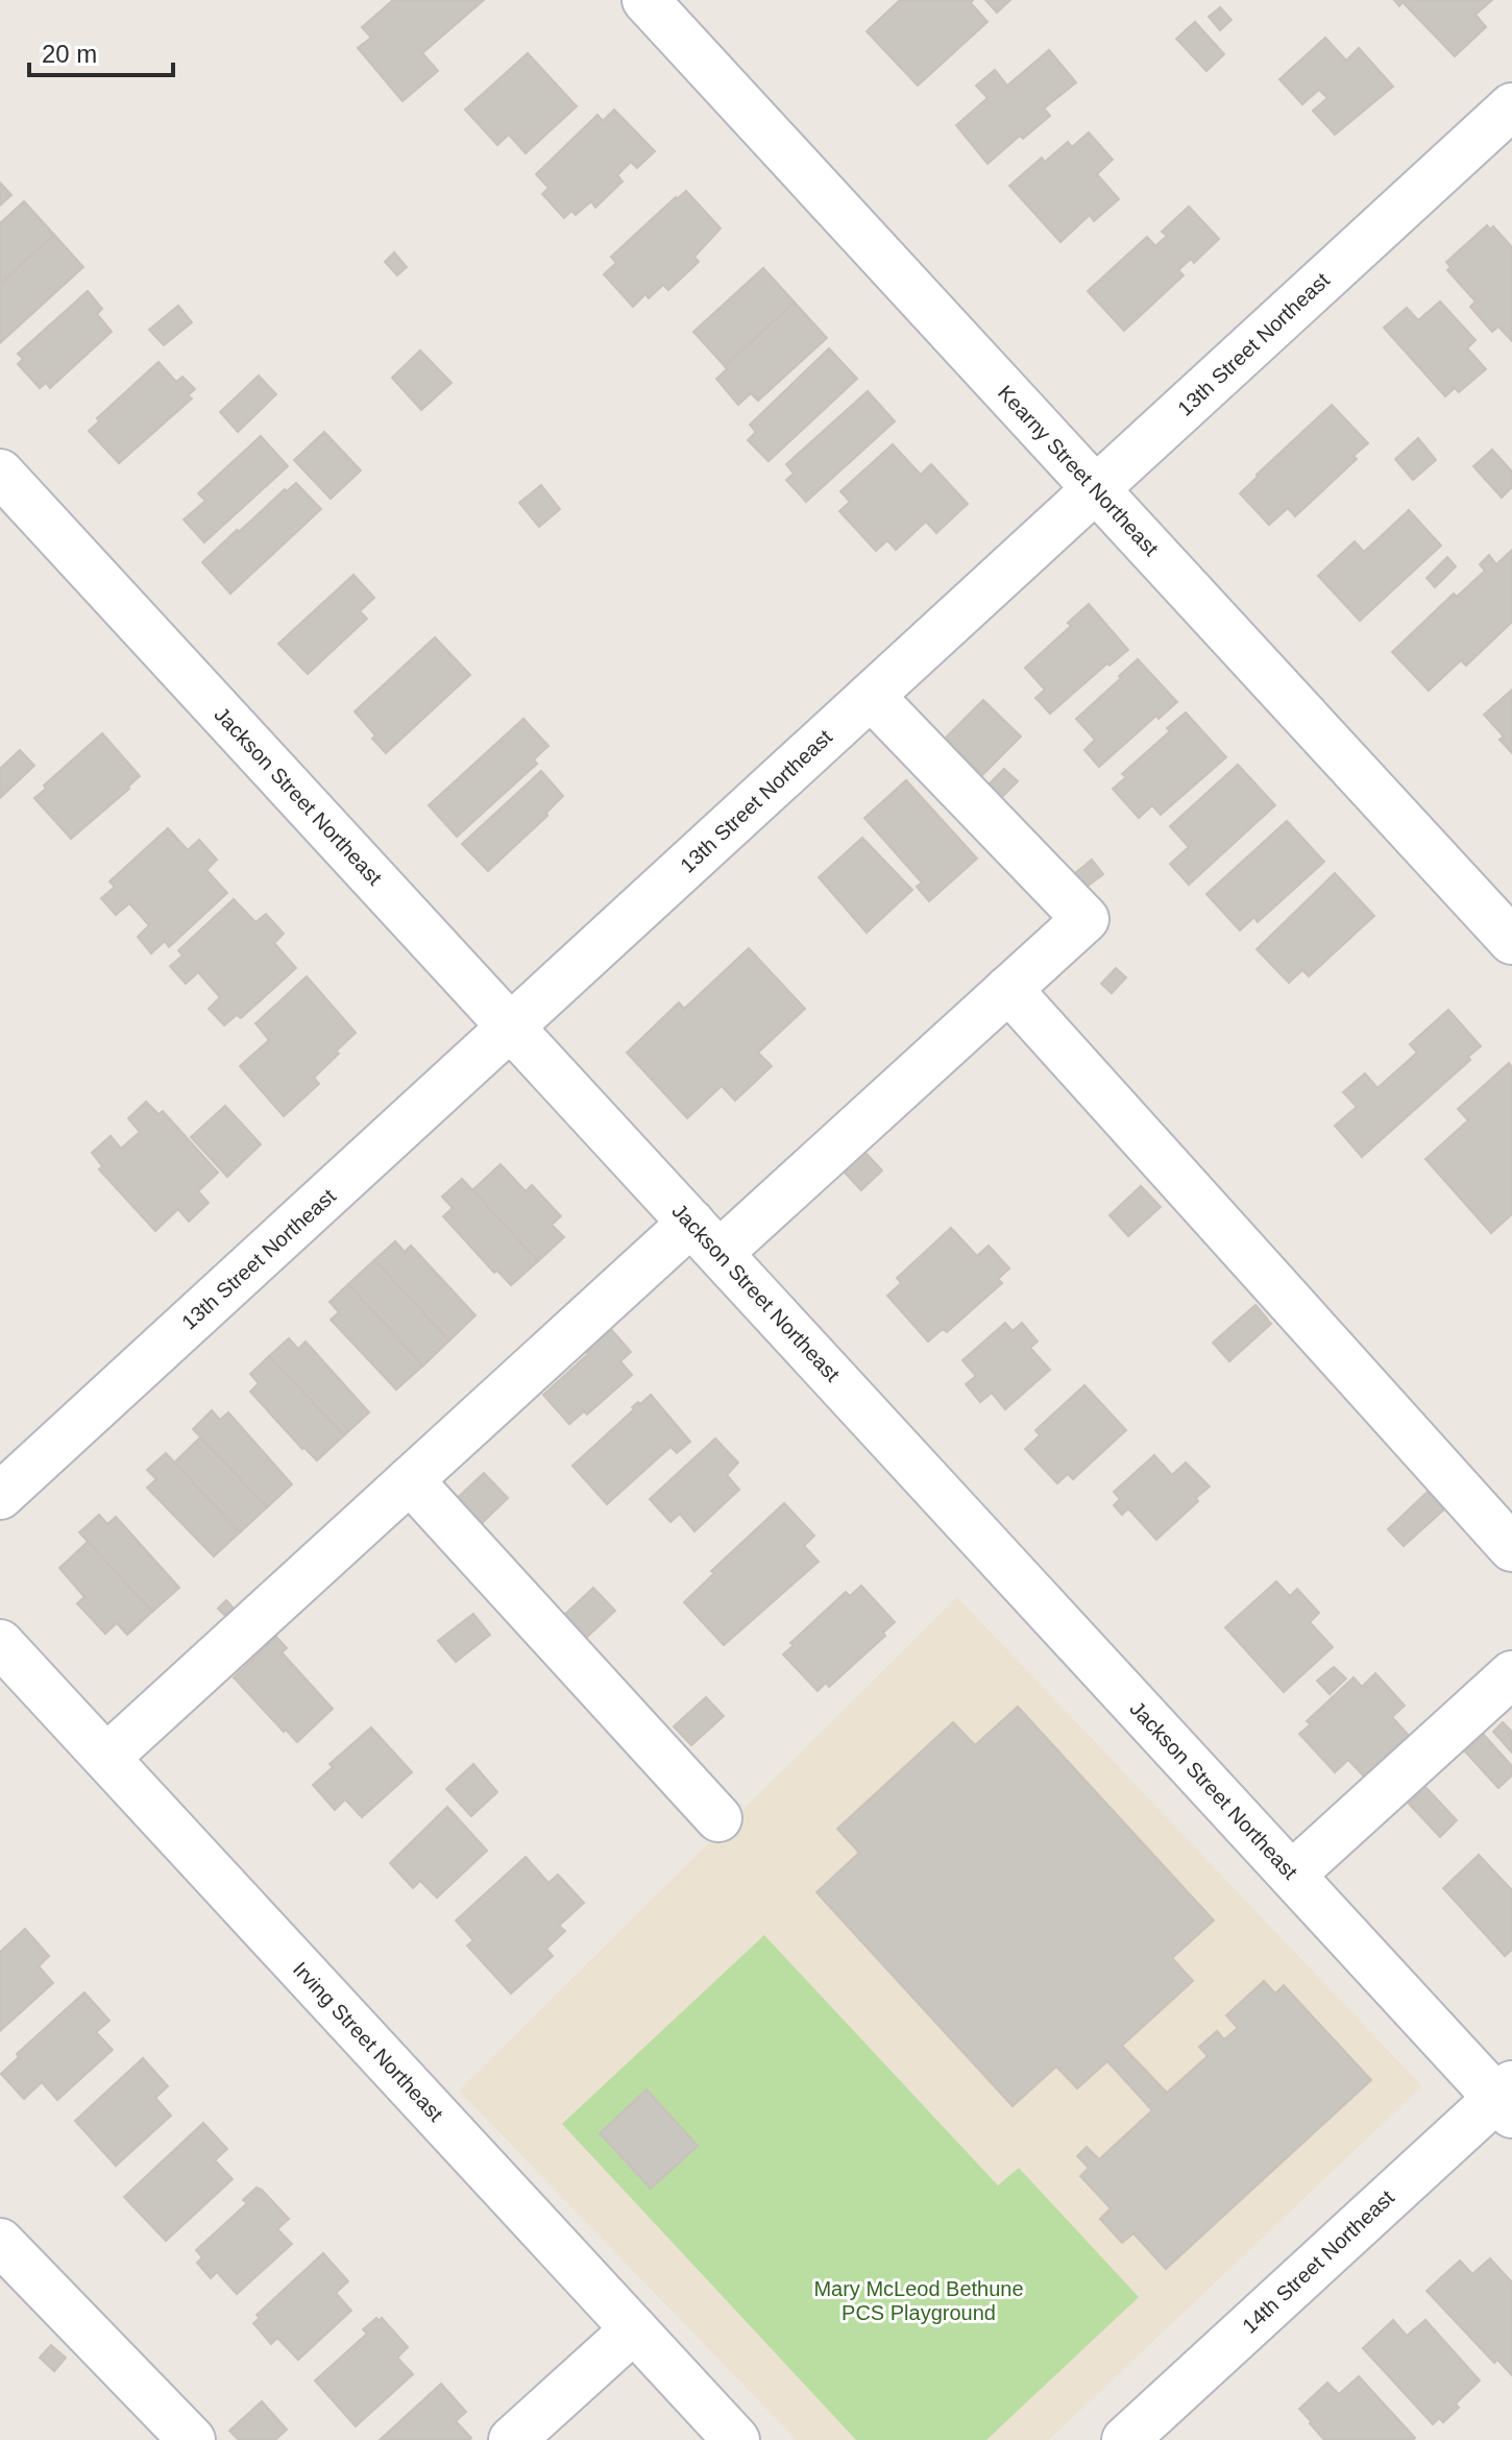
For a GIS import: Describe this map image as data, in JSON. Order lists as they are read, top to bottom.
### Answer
{
  "streets": {
    "street": [
      "13th Street Northeast",
      "Kearny Street Northeast",
      "Jackson Street Northeast",
      "Irving Street Northeast",
      "14th Street Northeast"
    ]
  },
  "crossings": [
    ["13th Street Northeast", "Kearny Street Northeast"],
    ["13th Street Northeast", "Jackson Street Northeast"],
    ["Jackson Street Northeast", "14th Street Northeast"]
  ],
  "parks": ["Mary McLeod Bethune PCS Playground"],
  "scale_bar": "20 m"
}
